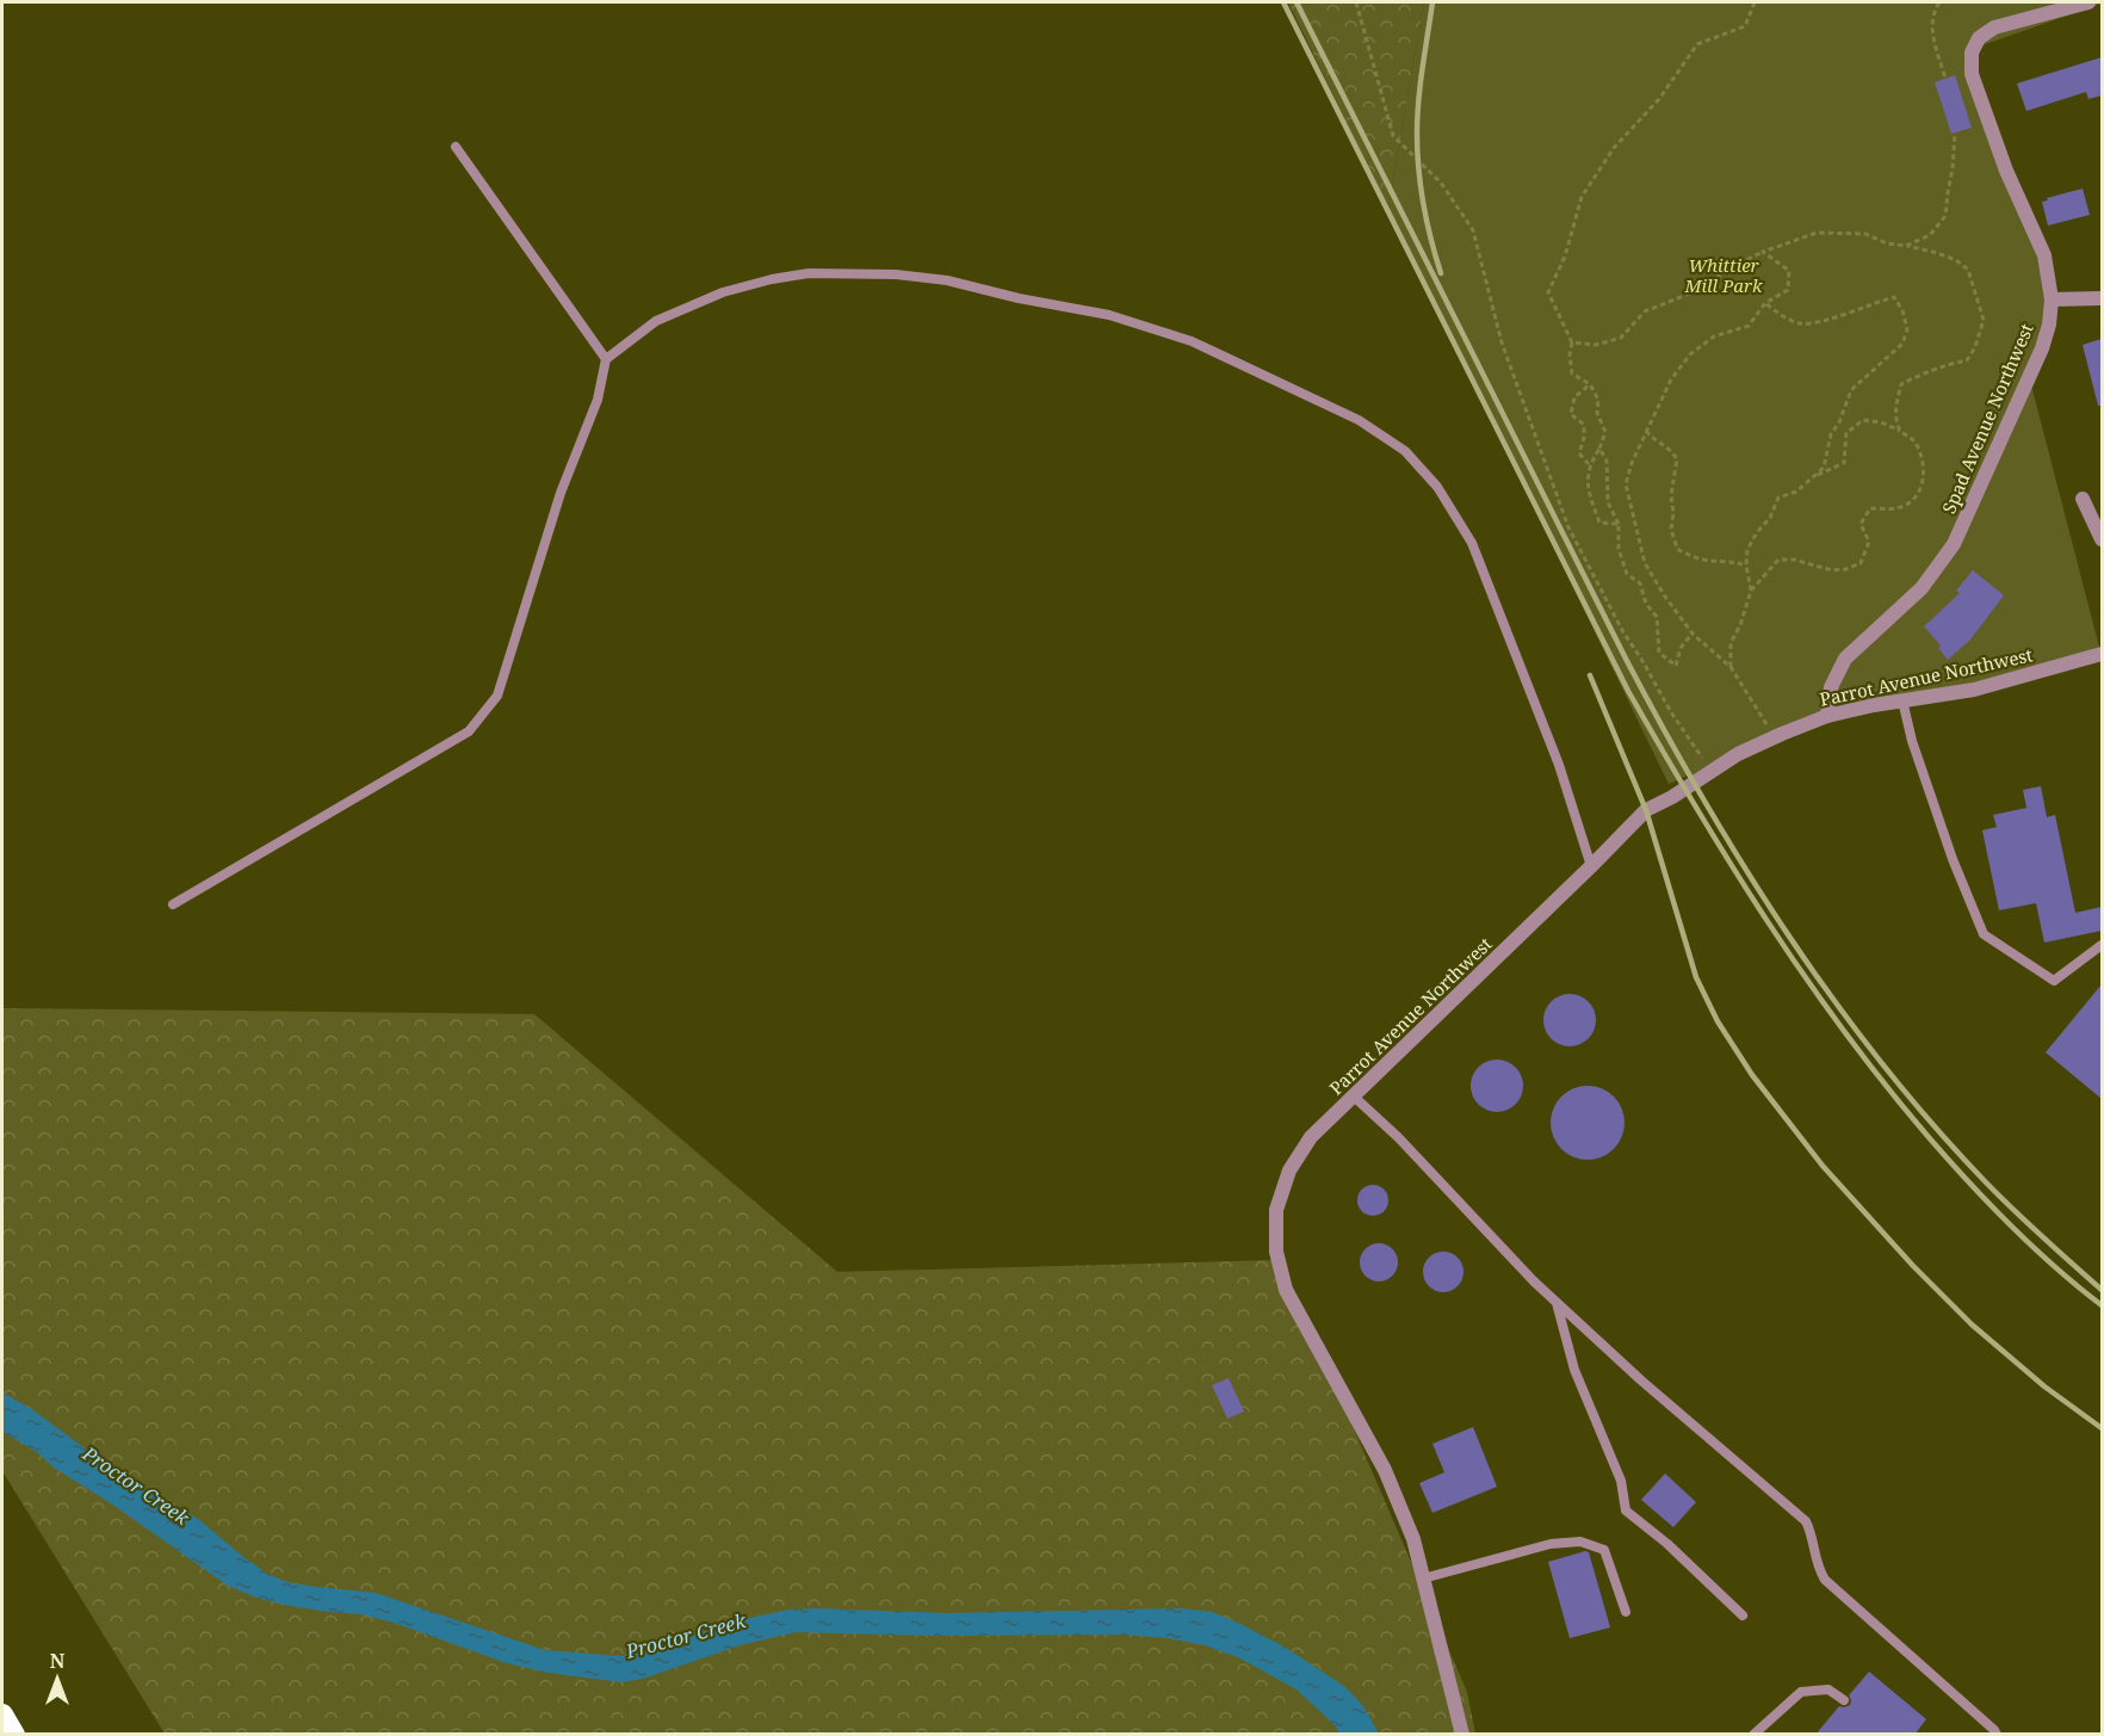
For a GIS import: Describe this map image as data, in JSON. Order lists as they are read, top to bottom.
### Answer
{
  "streets": {
    "street": ["Spad Avenue Northwest", "Parrot Avenue Northwest"]
  },
  "crossings": [
    ["Spad Avenue Northwest", "Parrot Avenue Northwest"]
  ],
  "water": ["Proctor Creek"],
  "parks": ["Whittier Mill Park"],
  "north": "top"
}
